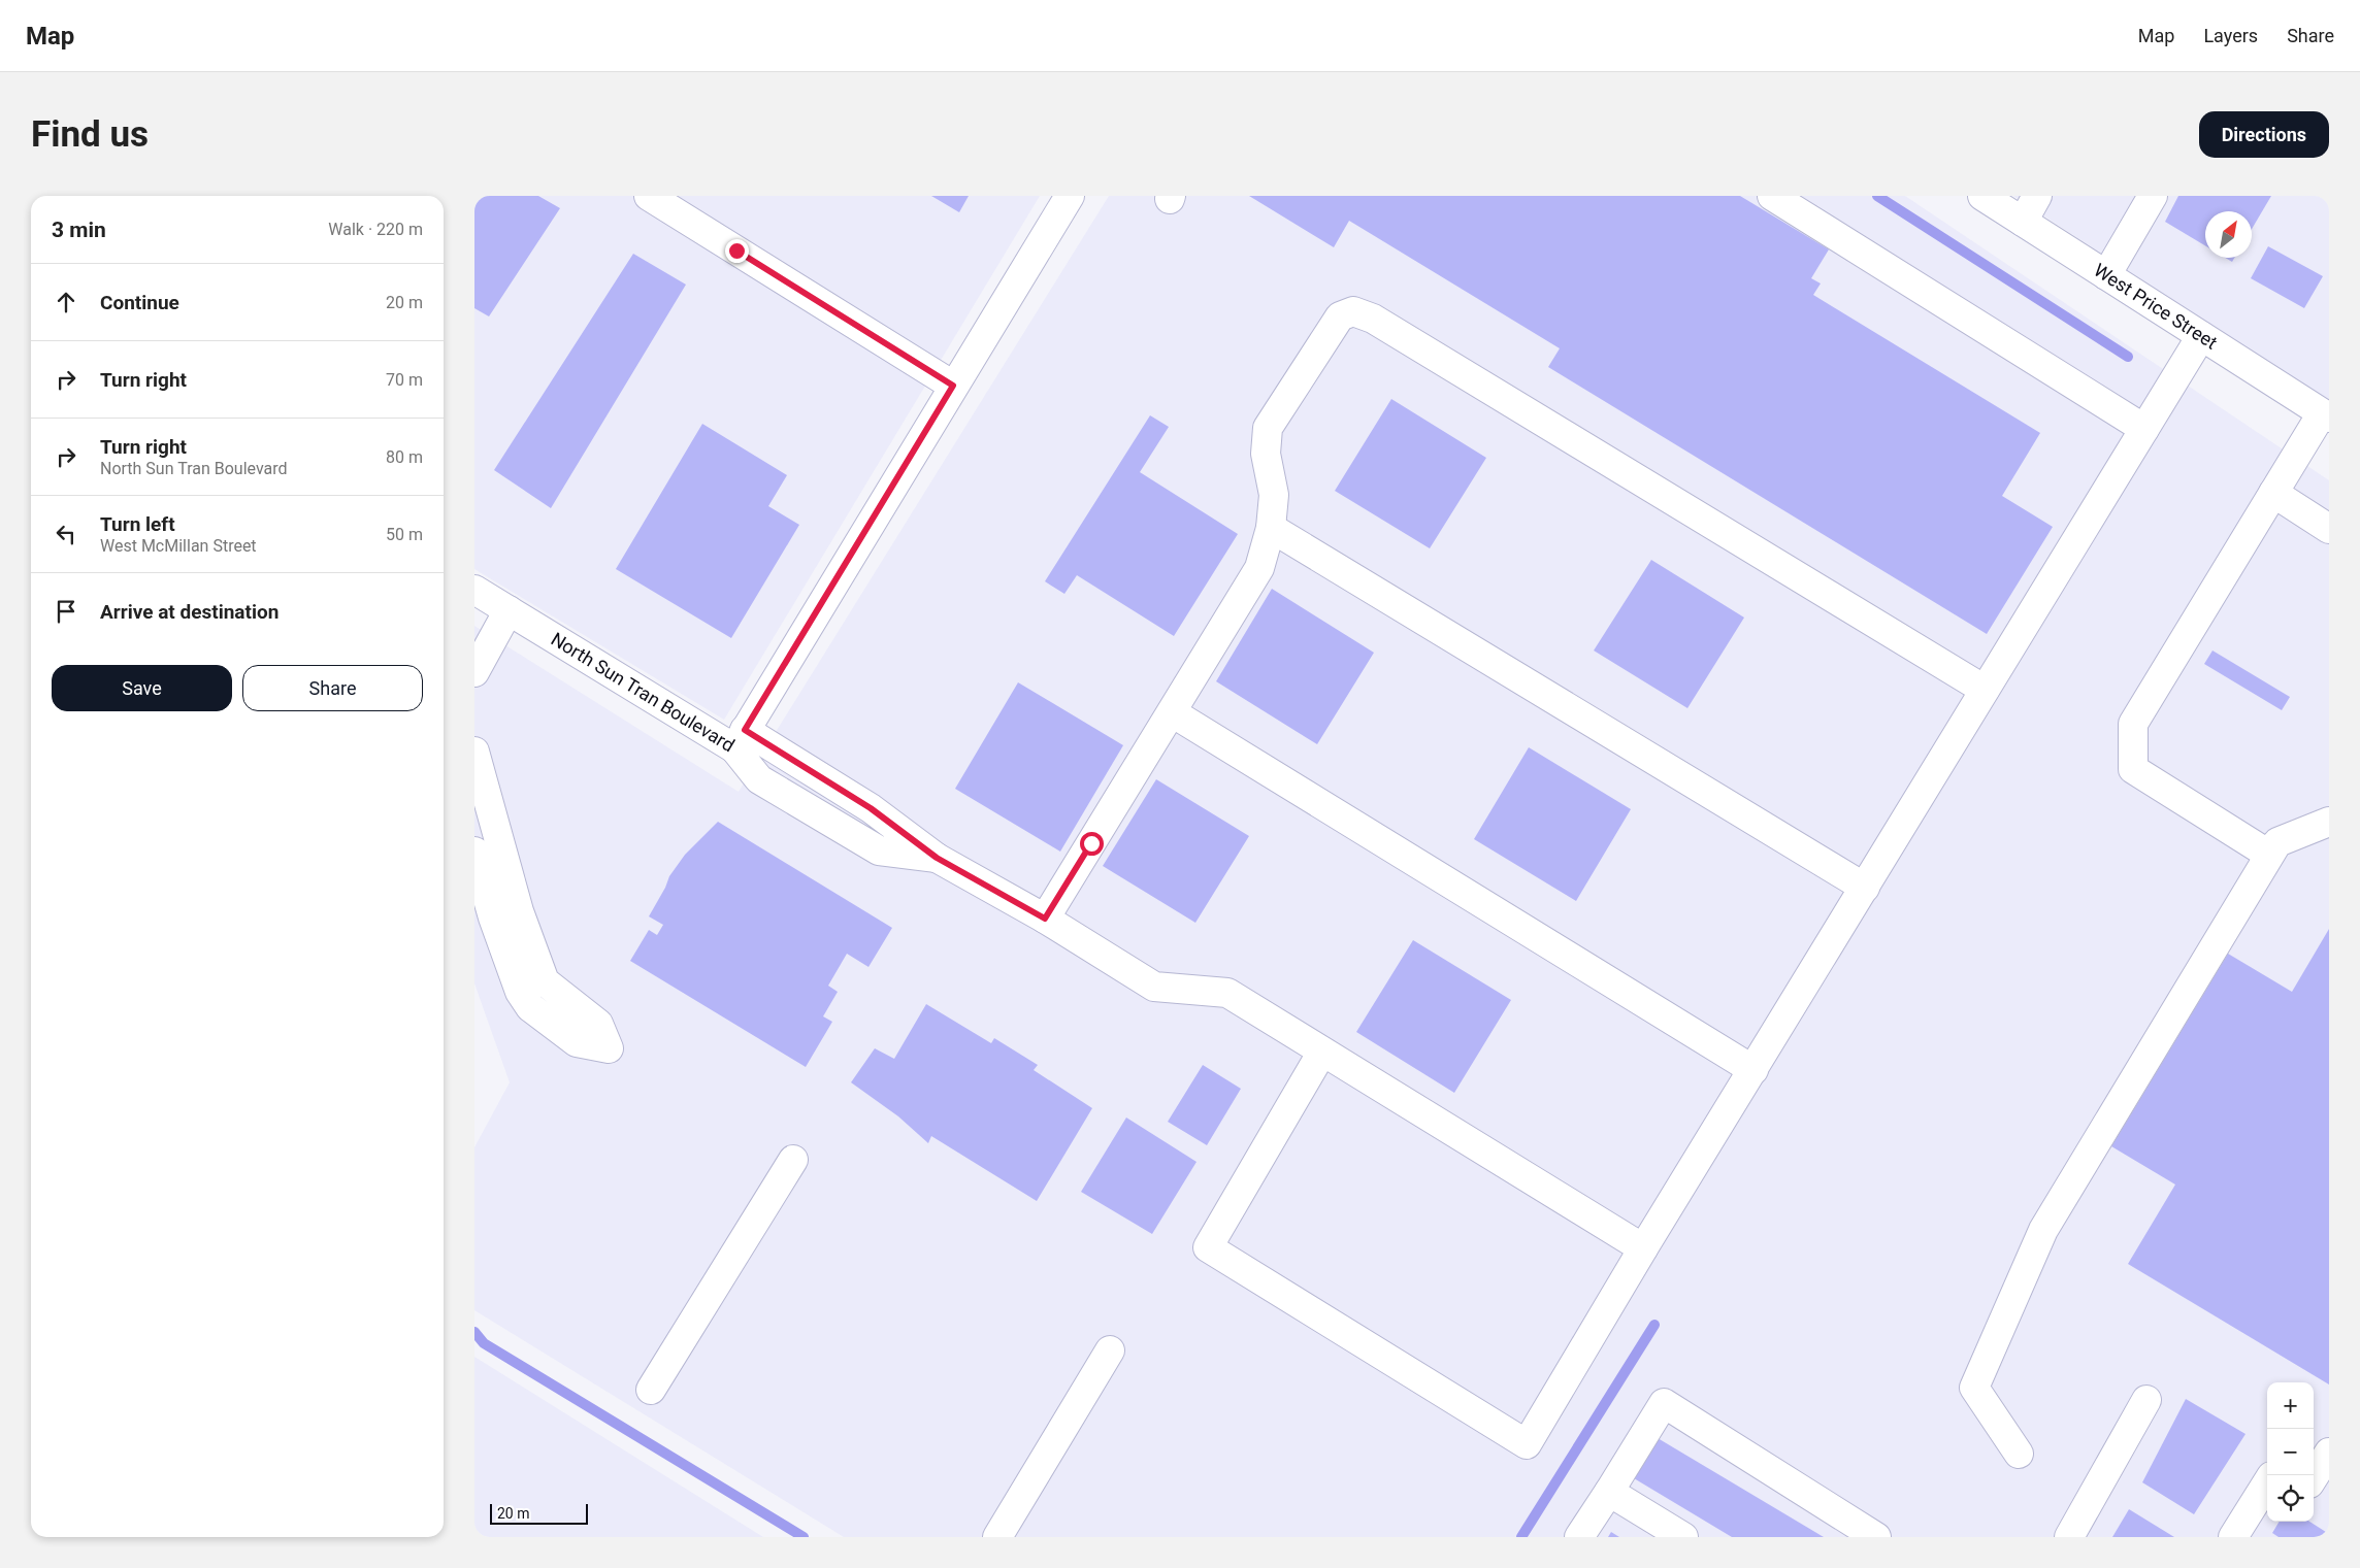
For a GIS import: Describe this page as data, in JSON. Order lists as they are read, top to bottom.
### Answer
{
  "streets": {
    "street": ["West Price Street", "North Sun Tran Boulevard"]
  },
  "scale_bar": "20 m",
  "north": "top right",
  "page": {
    "header": "Map",
    "nav": ["Map", "Layers", "Share"],
    "buttons": [
      "Directions",
      ["Save", "Share"]
    ],
    "title": "Find us",
    "heading": ["3 min", "Walk · 220 m"],
    "list": [
      ["Continue", "20 m"],
      ["Turn right", "70 m"],
      ["Turn right", "North Sun Tran Boulevard", "80 m"],
      ["Turn left", "West McMillan Street", "50 m"],
      "Arrive at destination"
    ],
    "map_buttons": ["+", "−"],
    "scale": "20 m"
  }
}
